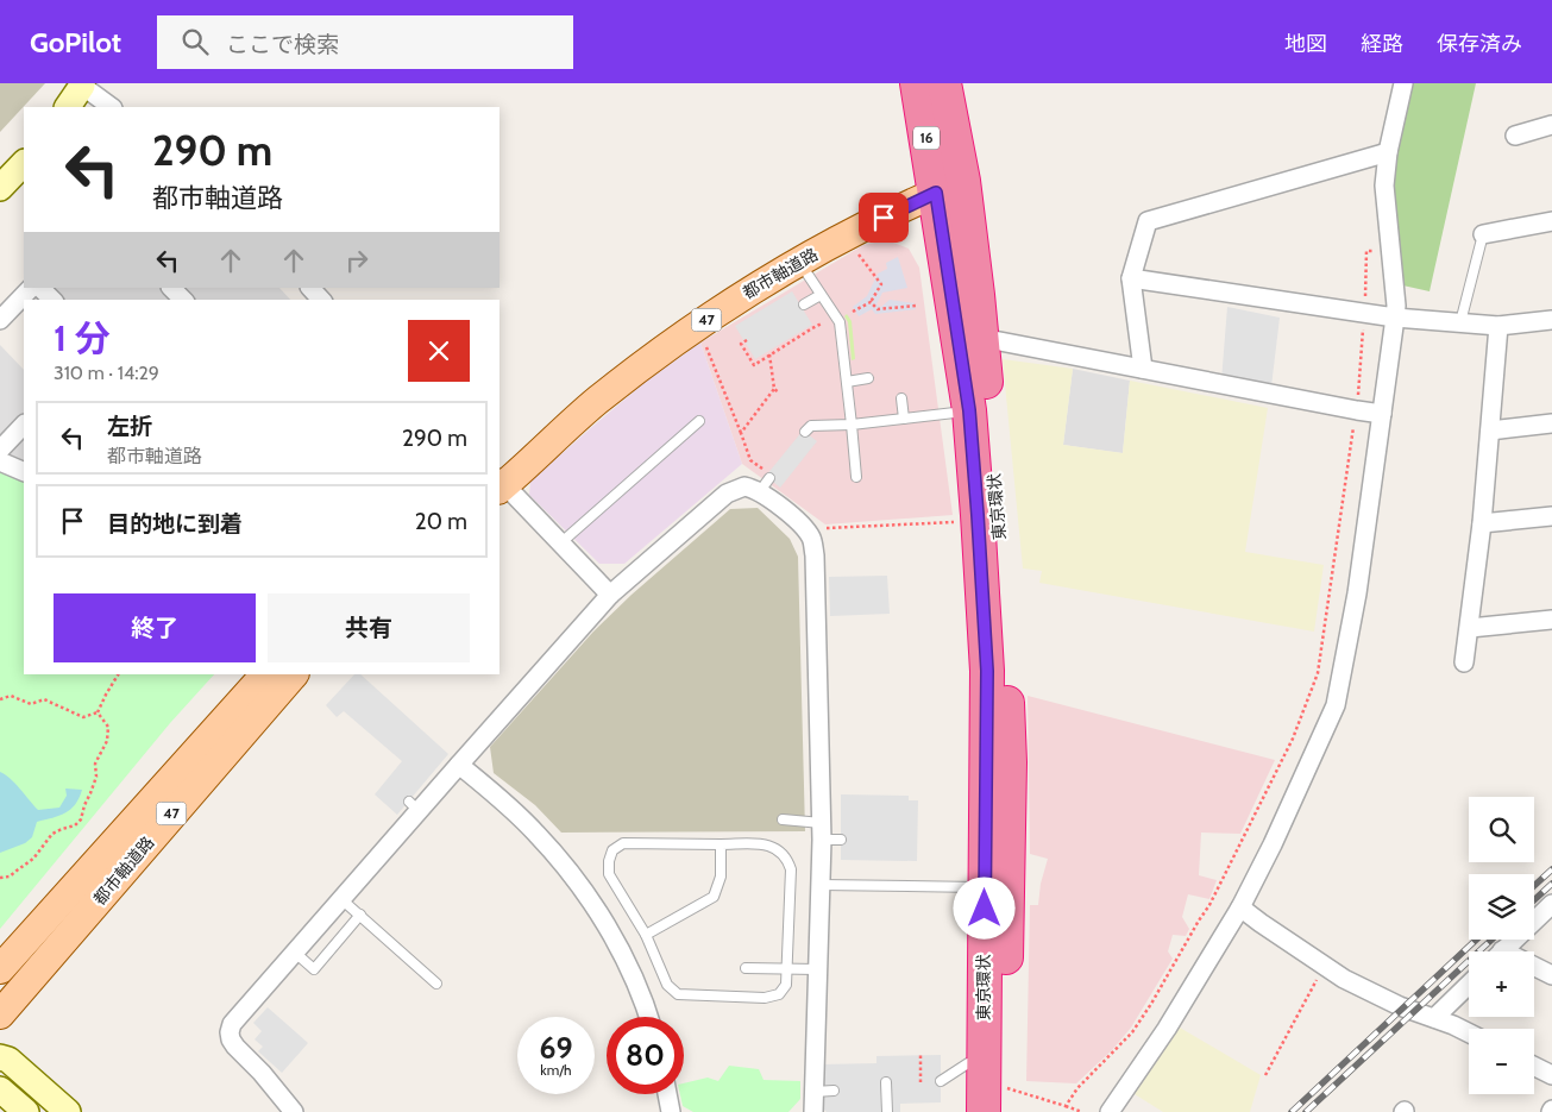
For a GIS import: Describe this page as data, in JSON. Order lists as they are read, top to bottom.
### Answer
{
  "streets": {
    "highway": ["16", "東京環状"],
    "main road": ["都市軸道路", "47"]
  },
  "crossings": [
    ["都市軸道路", "東京環状"]
  ],
  "page": {
    "header": "GoPilot",
    "search": "ここで検索",
    "nav": ["地図", "経路", "保存済み"],
    "turn": ["290 m", "都市軸道路"],
    "heading": ["1 分", "310 m · 14:29"],
    "list": [
      {
        "name": "左折",
        "note": "都市軸道路",
        "value": "290 m"
      },
      {
        "name": "目的地に到着",
        "value": "20 m"
      }
    ],
    "buttons": ["終了", "共有"],
    "map_buttons": ["+", "−"],
    "speed": "69 km/h",
    "limit": "80"
  }
}
